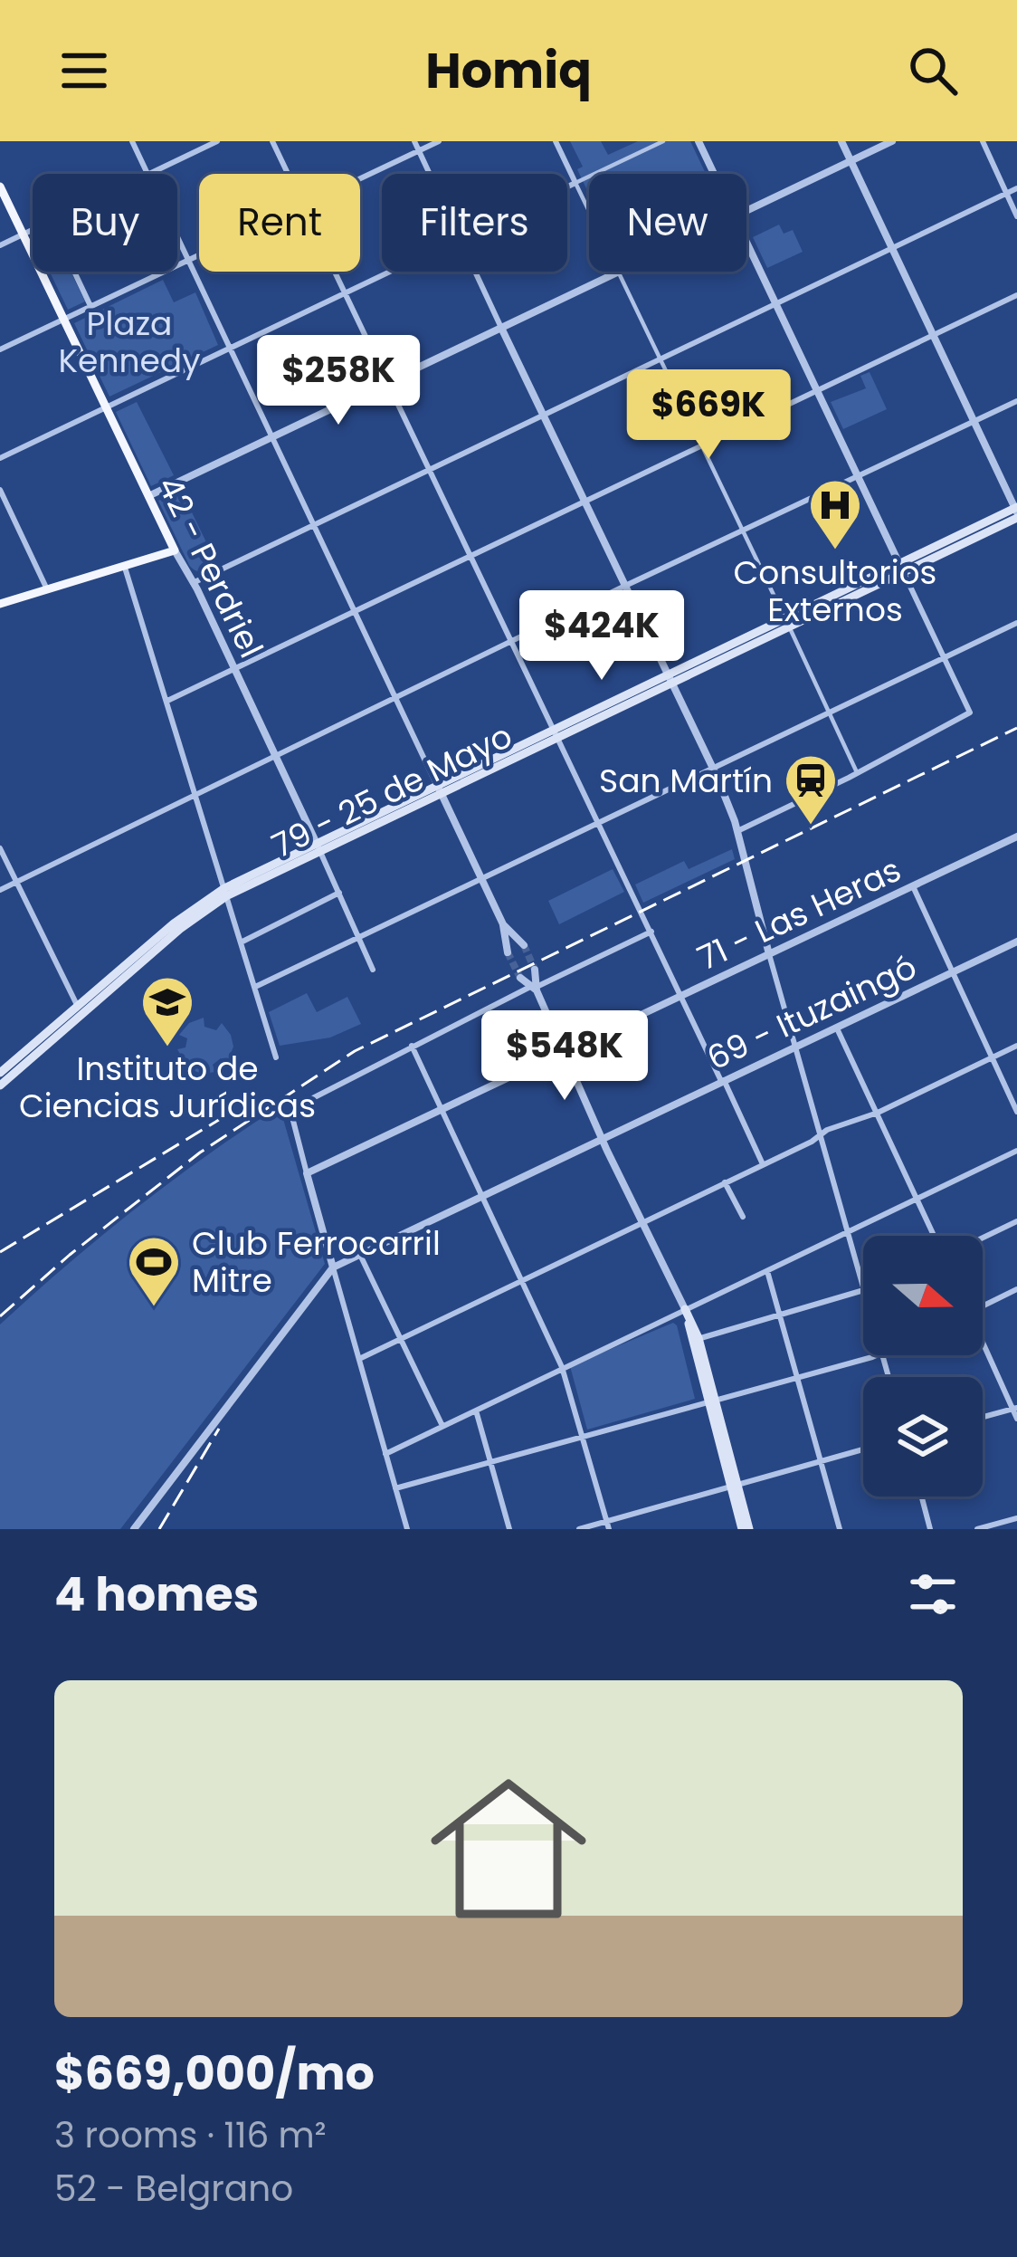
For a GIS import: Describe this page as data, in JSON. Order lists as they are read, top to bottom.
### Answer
{
  "streets": {
    "main road": ["42 - Perdriel", "79 - 25 de Mayo"],
    "street": ["71 - Las Heras", "69 - Ituzaingó"]
  },
  "crossings": [
    ["42 - Perdriel", "79 - 25 de Mayo"]
  ],
  "parks": ["Plaza Kennedy"],
  "places": {
    "hospital": ["Consultorios Externos"],
    "station": ["San Martín"],
    "school or university": ["Instituto de Ciencias Jurídicas"],
    "sports": ["Club Ferrocarril Mitre"]
  },
  "north": "right",
  "page": {
    "header": "Homiq",
    "chip": [
      "Buy",
      "Rent",
      "Filters",
      "New"
    ],
    "price": [
      "$258K",
      "$669K",
      "$424K",
      "$548K"
    ],
    "heading": "4 homes",
    "list": [
      {
        "name": "$669,000/mo",
        "note": "3 rooms · 116 m² · 52 - Belgrano"
      }
    ]
  }
}
